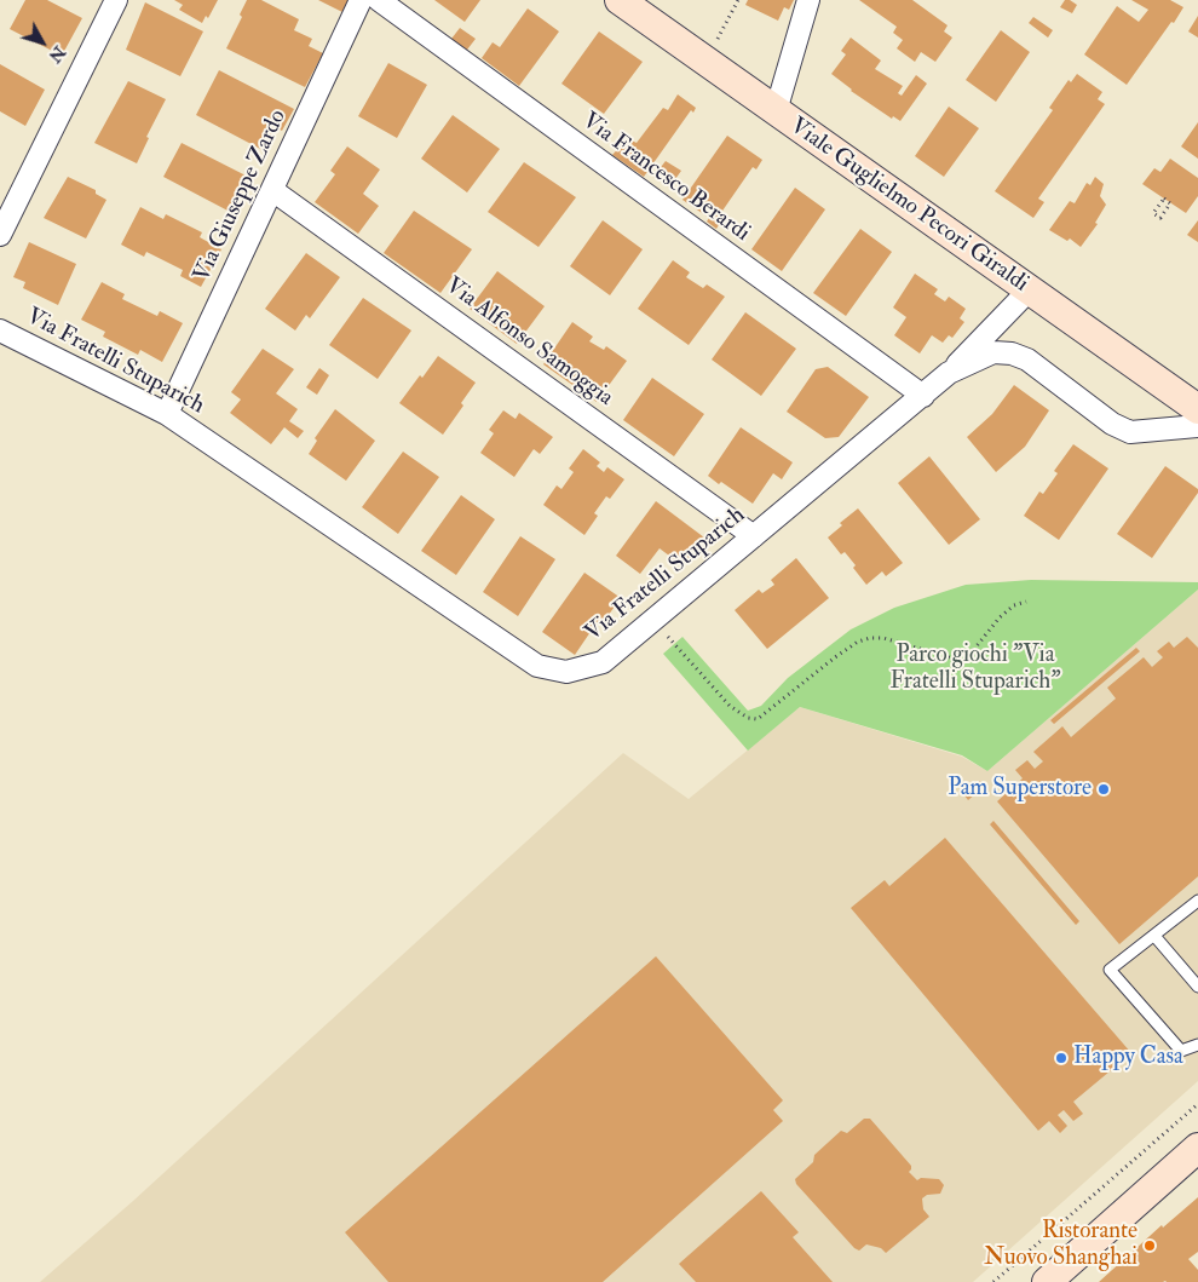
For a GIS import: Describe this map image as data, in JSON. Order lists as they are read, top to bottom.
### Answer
{
  "streets": {
    "street": [
      "Via Francesco Berardi",
      "Via Giuseppe Zardo",
      "Viale Guglielmo Pecori Giraldi",
      "Via Alfonso Samoggia",
      "Via Fratelli Stuparich"
    ]
  },
  "crossings": [
    ["Via Francesco Berardi", "Via Fratelli Stuparich"],
    ["Via Giuseppe Zardo", "Via Alfonso Samoggia"],
    ["Via Giuseppe Zardo", "Via Fratelli Stuparich"],
    ["Via Alfonso Samoggia", "Via Fratelli Stuparich"]
  ],
  "parks": ["Parco giochi \"Via Fratelli Stuparich\""],
  "places": ["Pam Superstore", "Happy Casa", "Ristorante Nuovo Shanghai"],
  "north": "bottom right"
}
